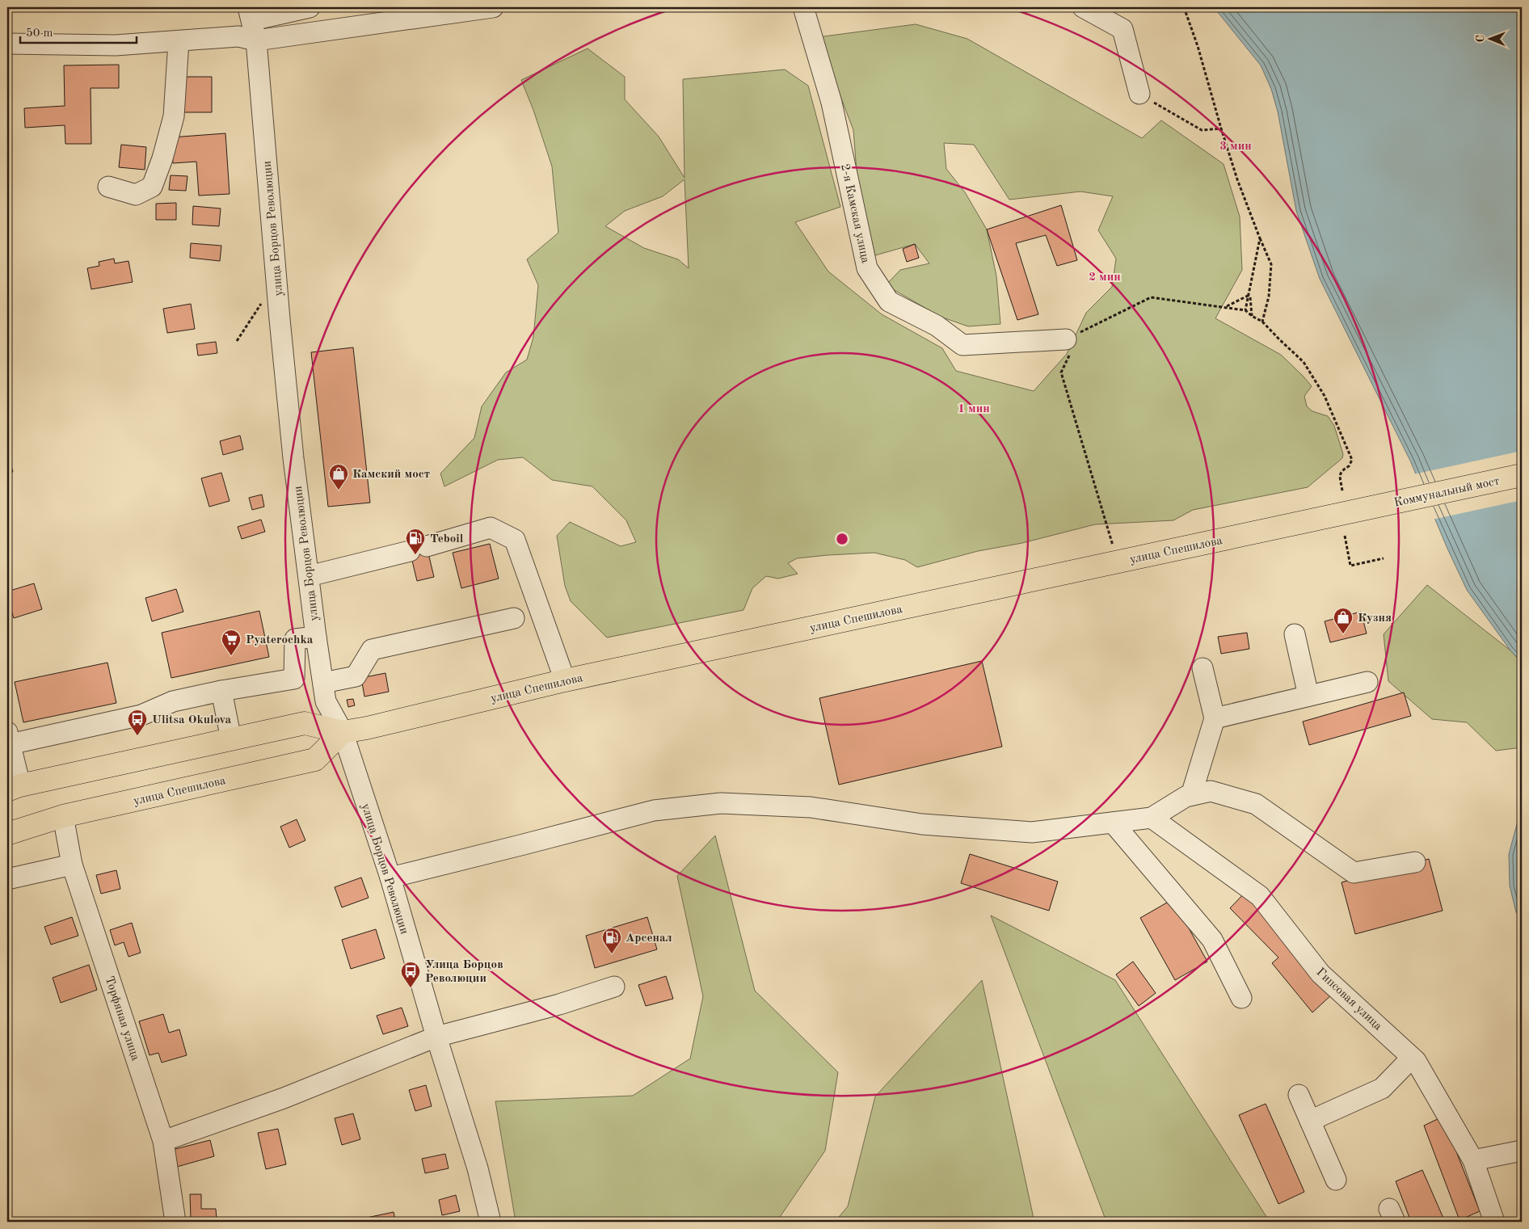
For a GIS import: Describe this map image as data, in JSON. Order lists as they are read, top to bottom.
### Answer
{
  "streets": {
    "main road": ["Коммунальный мост", "улица Спешилова"],
    "street": [
      "2-я Камская улица",
      "улица Борцов Революции",
      "Гипсовая улица",
      "Торфяная улица"
    ]
  },
  "crossings": [
    ["улица Борцов Революции", "улица Спешилова"],
    ["Коммунальный мост", "улица Спешилова"],
    ["улица Спешилова", "Торфяная улица"]
  ],
  "places": {
    "shop": ["Камский мост", "Кузня"],
    "fuel station": ["Teboil", "Арсенал"],
    "supermarket": ["Pyaterochka"],
    "bus stop": ["Ulitsa Okulova", "Улица Борцов Революции"]
  },
  "scale_bar": "50 m",
  "north": "left",
  "rings": ["3 мин", "2 мин", "1 мин"]
}
